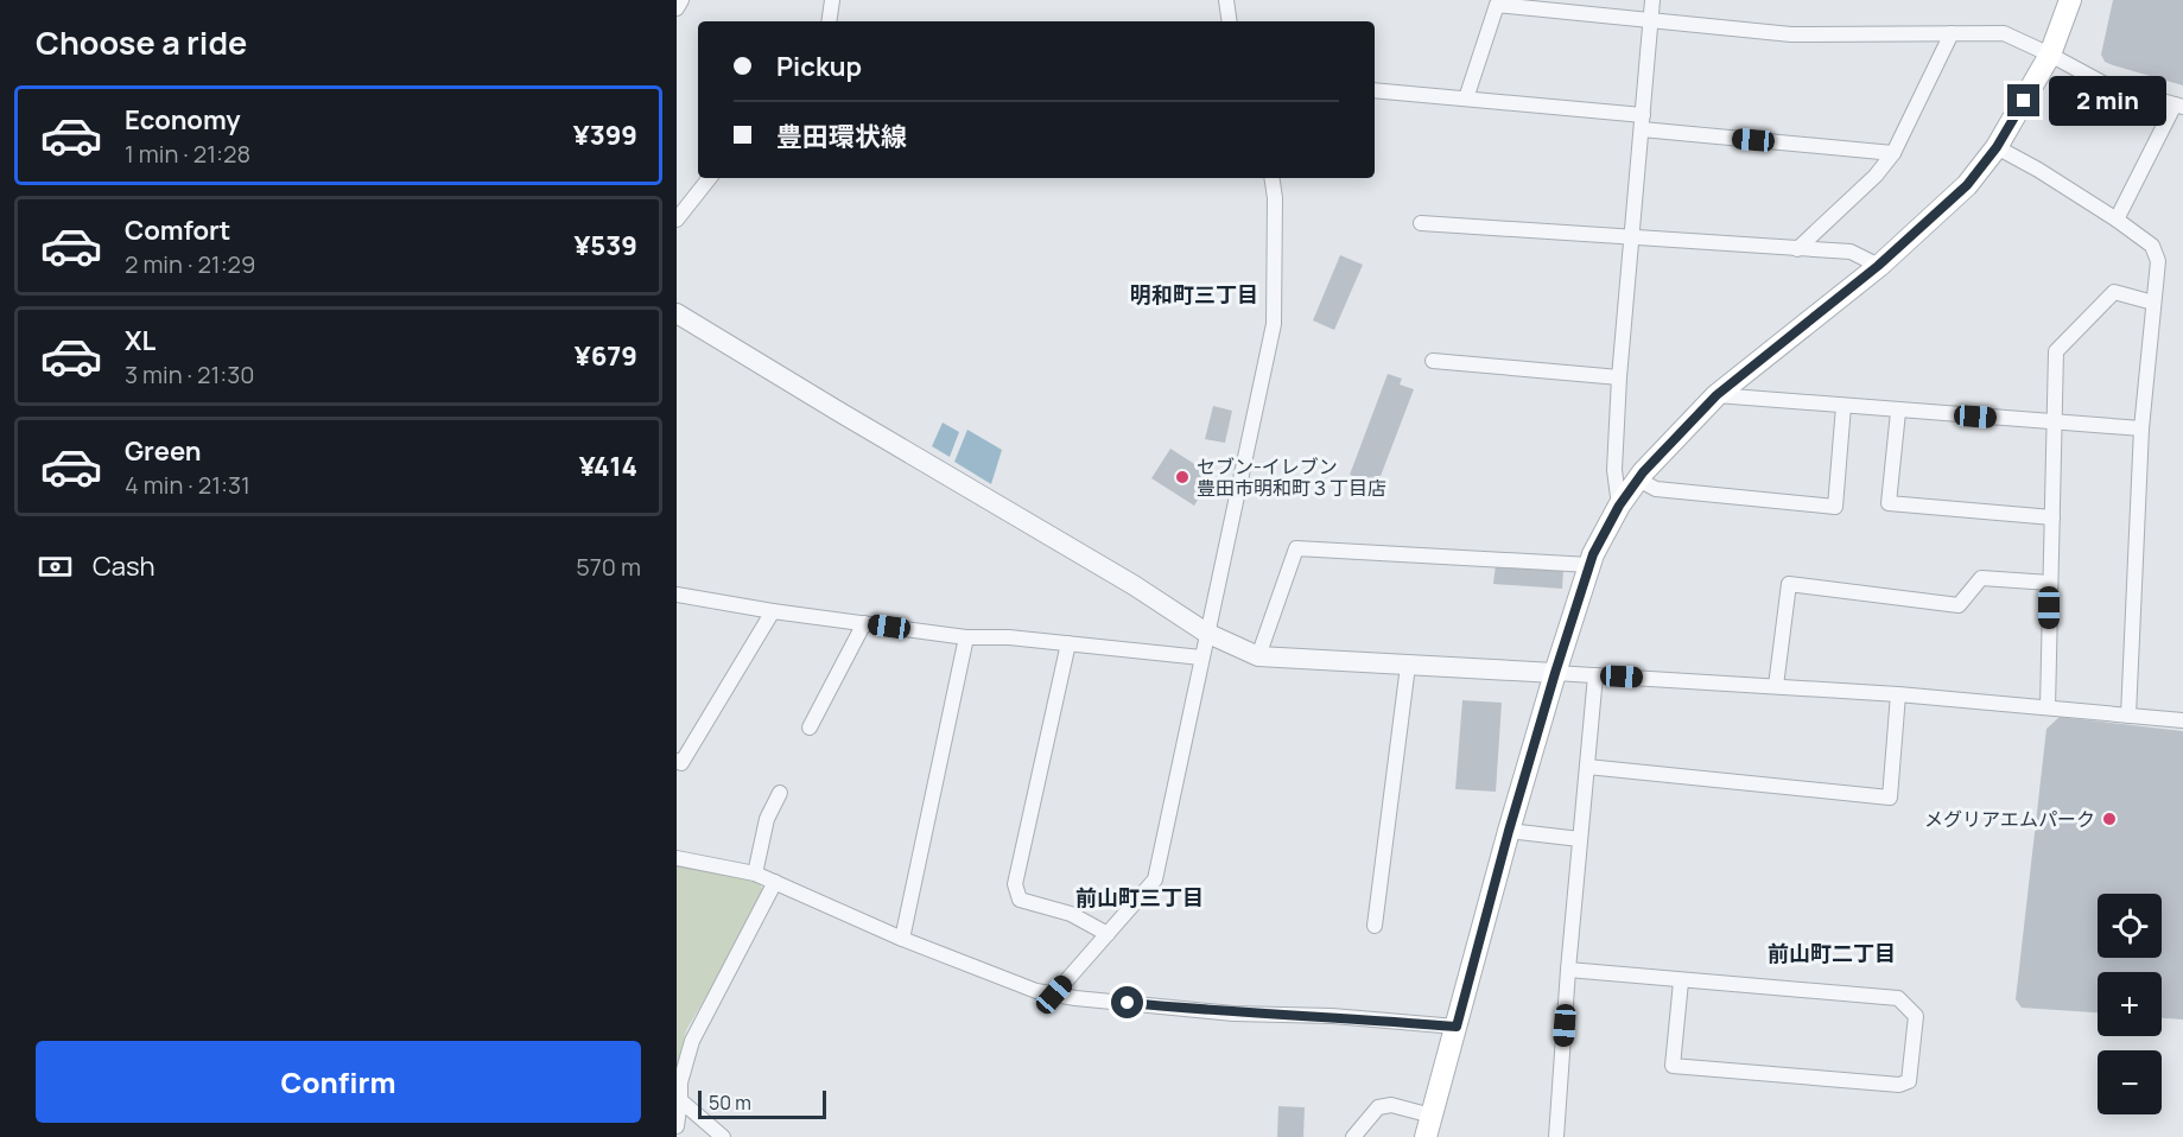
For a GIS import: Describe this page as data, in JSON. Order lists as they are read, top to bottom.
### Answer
{
  "districts": ["明和町三丁目", "前山町三丁目", "前山町二丁目"],
  "places": ["セブン-イレブン 豊田市明和町３丁目店", "メグリアエムパーク"],
  "scale_bar": "50 m",
  "page": {
    "heading": "Choose a ride",
    "banner": ["Pickup", "豊田環状線"],
    "bubble": "2 min",
    "list": [
      {
        "name": "Economy",
        "note": "1 min · 21:28",
        "value": "¥399"
      },
      {
        "name": "Comfort",
        "note": "2 min · 21:29",
        "value": "¥539"
      },
      {
        "name": "XL",
        "note": "3 min · 21:30",
        "value": "¥679"
      },
      {
        "name": "Green",
        "note": "4 min · 21:31",
        "value": "¥414"
      }
    ],
    "pay": ["Cash", "570 m"],
    "map_buttons": ["+", "−"],
    "buttons": "Confirm",
    "scale": "50 m"
  }
}
